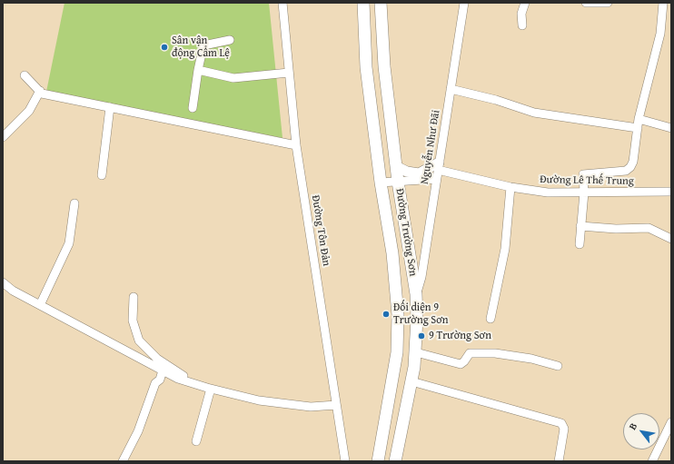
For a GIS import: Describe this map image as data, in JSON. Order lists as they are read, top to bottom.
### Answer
{
  "streets": {
    "highway": ["Đường Trường Sơn"],
    "street": ["Nguyễn Như Đãi", "Đường Lê Thế Trung", "Đường Tôn Đản"]
  },
  "crossings": [
    ["Nguyễn Như Đãi", "Đường Lê Thế Trung"],
    ["Nguyễn Như Đãi", "Đường Trường Sơn"]
  ],
  "places": ["Sân vận động Cẩm Lệ", "Đối diện 9 Trường Sơn", "9 Trường Sơn"],
  "north": "top left"
}
